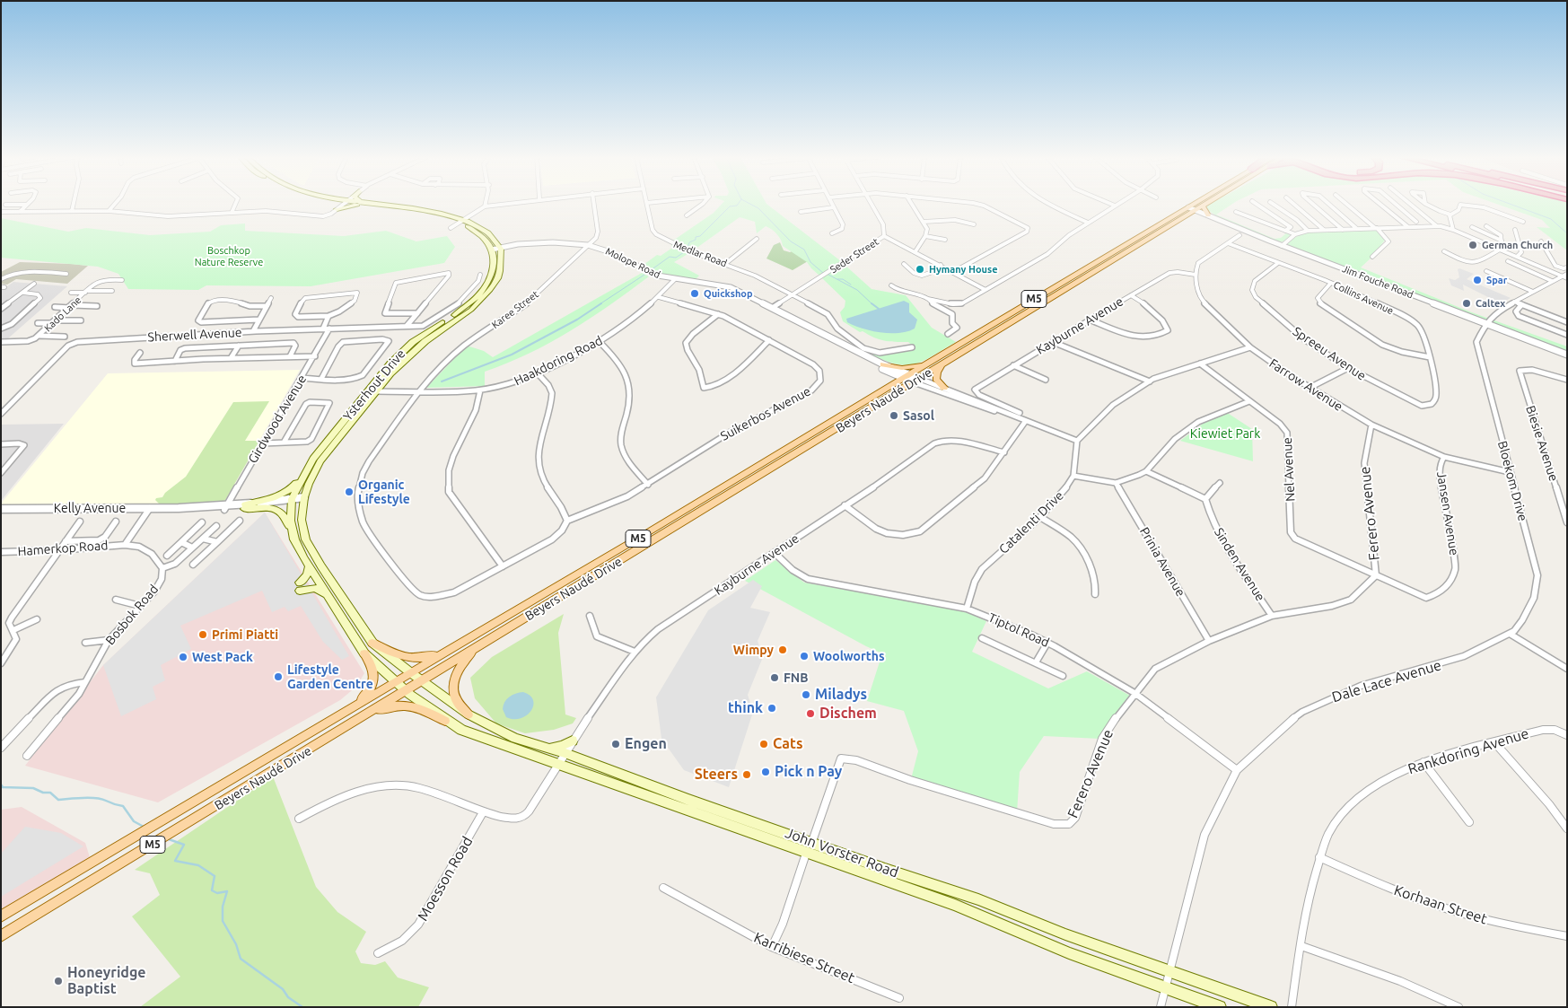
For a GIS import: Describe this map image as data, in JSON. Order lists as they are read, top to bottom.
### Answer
{
  "streets": {
    "main road": [
      "M5",
      "Ysterhout Drive",
      "Beyers Naudé Drive",
      "John Vorster Road"
    ],
    "street": [
      "Medlar Road",
      "Seder Street",
      "Molope Road",
      "Jim Fouche Road",
      "Collins Avenue",
      "Karee Street",
      "Kado Lane",
      "Kayburne Avenue",
      "Sherwell Avenue",
      "Spreeu Avenue",
      "Haakdoring Road",
      "Farrow Avenue",
      "Suikerbos Avenue",
      "Girdwood Avenue",
      "Biesie Avenue",
      "Nel Avenue",
      "Bloekom Drive",
      "Kelly Avenue",
      "Ferero Avenue",
      "Jansen Avenue",
      "Catalenti Drive",
      "Hamerkop Road",
      "Prinia Avenue",
      "Sinden Avenue",
      "Bosbok Road",
      "Tiptol Road",
      "Dale Lace Avenue",
      "Rankdoring Avenue",
      "Moesson Road",
      "Korhaan Street",
      "Karribiese Street"
    ]
  },
  "crossings": [
    ["Medlar Road", "Seder Street"],
    ["Seder Street", "Molope Road"],
    ["Molope Road", "Karee Street"],
    ["Molope Road", "Haakdoring Road"],
    ["Molope Road", "Ysterhout Drive"],
    ["Molope Road", "Beyers Naudé Drive"],
    ["Jim Fouche Road", "Beyers Naudé Drive"],
    ["Jim Fouche Road", "Bloekom Drive"],
    ["Collins Avenue", "Spreeu Avenue"],
    ["Karee Street", "Haakdoring Road"],
    ["Karee Street", "Suikerbos Avenue"],
    ["Kayburne Avenue", "Farrow Avenue"],
    ["Kayburne Avenue", "Tiptol Road"],
    ["Kayburne Avenue", "John Vorster Road"],
    ["Kayburne Avenue", "Moesson Road"],
    ["Sherwell Avenue", "Girdwood Avenue"],
    ["Haakdoring Road", "Ysterhout Drive"],
    ["Haakdoring Road", "Suikerbos Avenue"],
    ["Ysterhout Drive", "Beyers Naudé Drive"],
    ["Ysterhout Drive", "Kelly Avenue"],
    ["Ysterhout Drive", "John Vorster Road"],
    ["Farrow Avenue", "Bloekom Drive"],
    ["Farrow Avenue", "Ferero Avenue"],
    ["Farrow Avenue", "Jansen Avenue"],
    ["Beyers Naudé Drive", "John Vorster Road"],
    ["Girdwood Avenue", "Kelly Avenue"],
    ["Nel Avenue", "Jansen Avenue"],
    ["Bloekom Drive", "Dale Lace Avenue"],
    ["Ferero Avenue", "Jansen Avenue"],
    ["Ferero Avenue", "Prinia Avenue"],
    ["Ferero Avenue", "Sinden Avenue"],
    ["Ferero Avenue", "Tiptol Road"],
    ["Ferero Avenue", "John Vorster Road"],
    ["Ferero Avenue", "Karribiese Street"],
    ["Catalenti Drive", "Tiptol Road"],
    ["Tiptol Road", "Dale Lace Avenue"],
    ["Dale Lace Avenue", "John Vorster Road"],
    ["Rankdoring Avenue", "Korhaan Street"]
  ],
  "parks": ["Boschkop Nature Reserve", "Kiewiet Park"],
  "places": [
    "German Church",
    "Hymany House",
    "Spar",
    "Quickshop",
    "Caltex",
    "Sasol",
    "Organic Lifestyle",
    "Primi Piatti",
    "Wimpy",
    "Woolworths",
    "West Pack",
    "Lifestyle Garden Centre",
    "FNB",
    "Miladys",
    "think",
    "Dischem",
    "Engen",
    "Cats",
    "Pick n Pay",
    "Steers",
    "Honeyridge Baptist"
  ]
}
